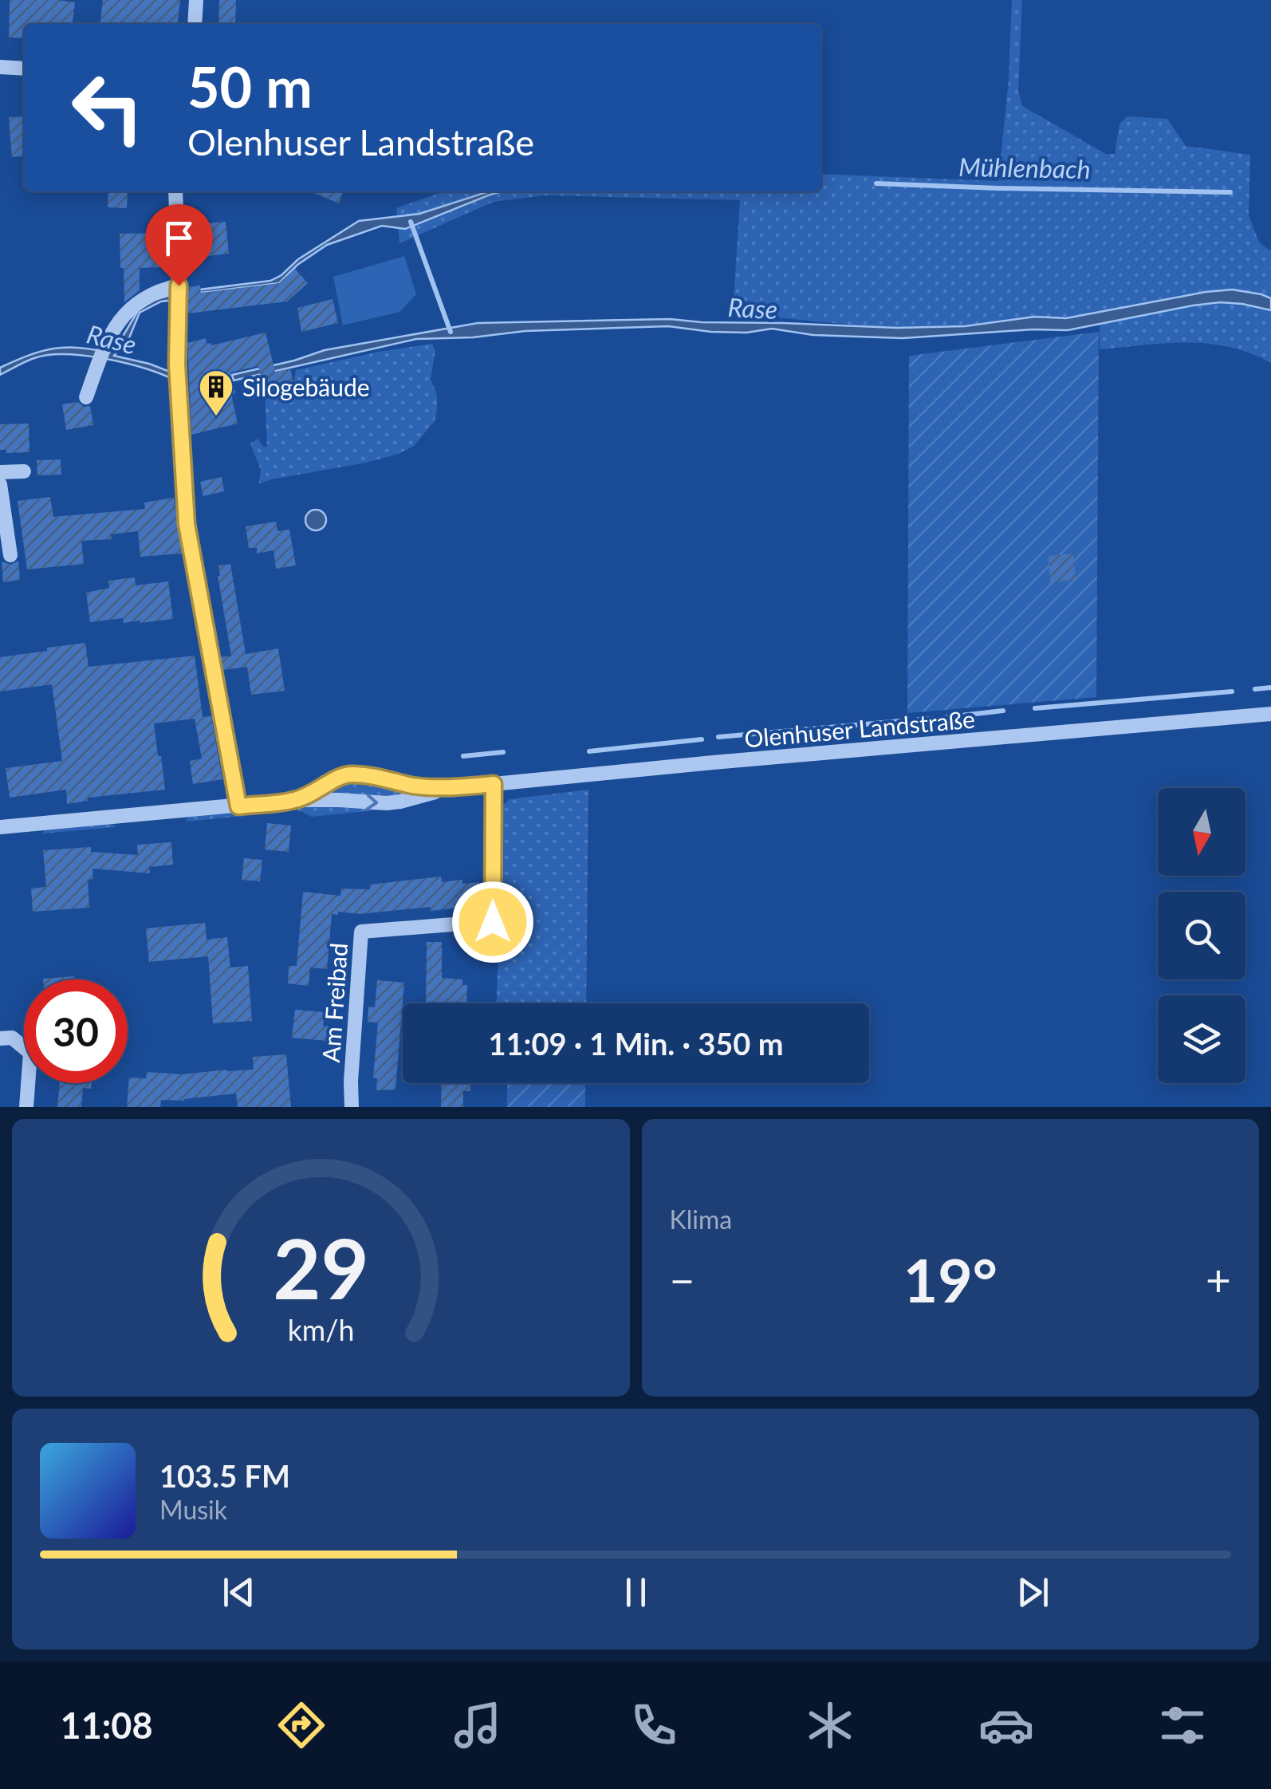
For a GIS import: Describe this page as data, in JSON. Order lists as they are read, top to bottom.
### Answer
{
  "streets": {
    "street": ["Olenhuser Landstraße", "Am Freibad"]
  },
  "crossings": [
    ["Olenhuser Landstraße", "Am Freibad"]
  ],
  "water": ["Mühlenbach", "Rase"],
  "places": {
    "building": ["Silogebäude"]
  },
  "north": "bottom",
  "page": {
    "turn": ["50 m", "Olenhuser Landstraße"],
    "limit": "30",
    "trip": "11:09 · 1 Min. · 350 m",
    "tile": "Klima",
    "heat": ["−", "19°", "+"],
    "song": ["103.5 FM", "Musik"],
    "tabs": "11:08",
    "gauge": ["29", "km/h"]
  }
}
